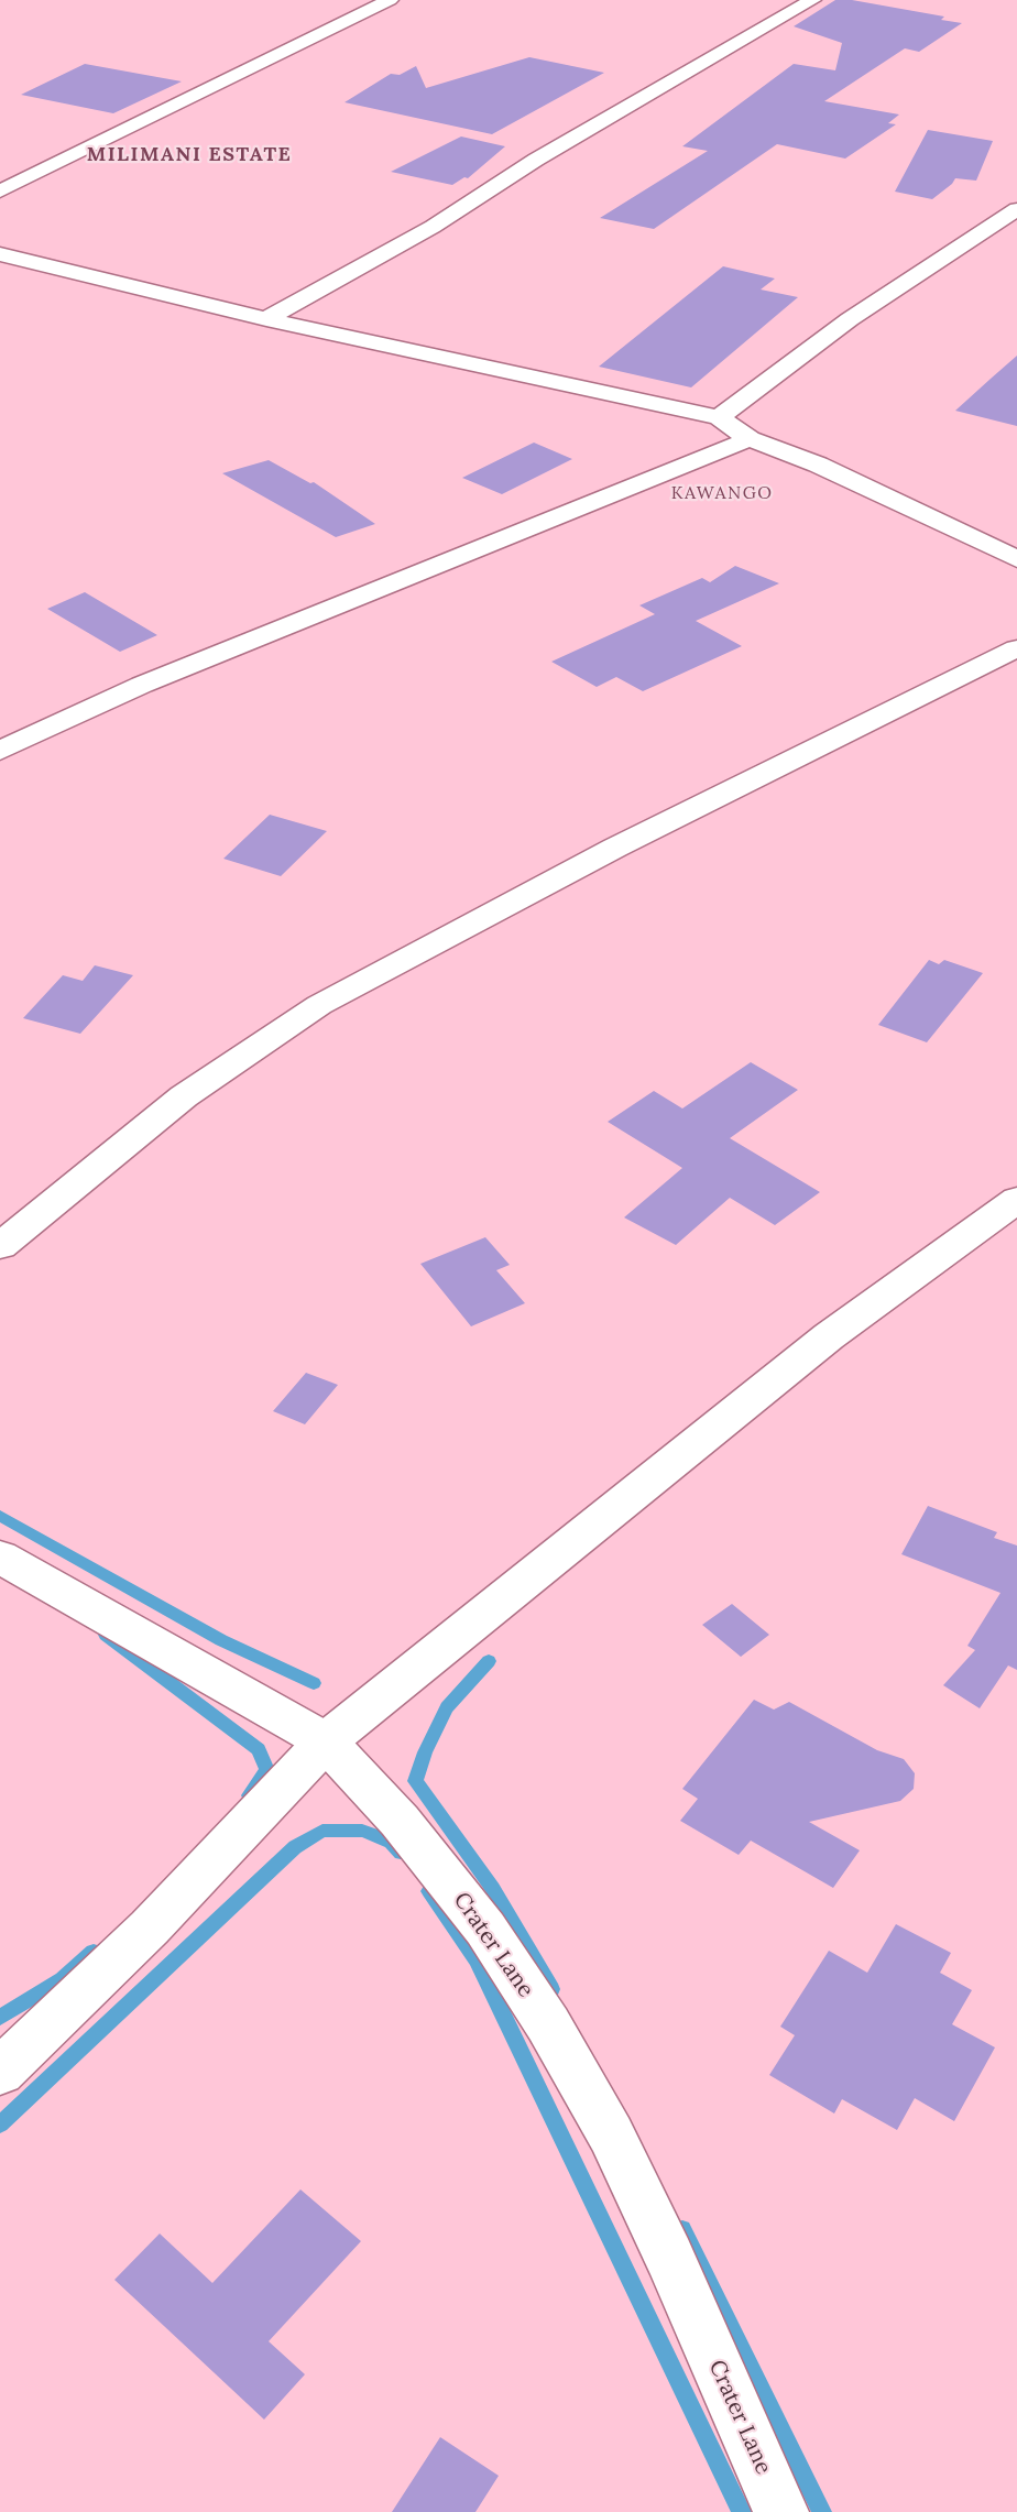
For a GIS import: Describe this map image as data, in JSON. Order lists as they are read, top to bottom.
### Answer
{
  "streets": {
    "street": ["Crater Lane"]
  },
  "districts": ["MILIMANI ESTATE", "KAWANGO"]
}
